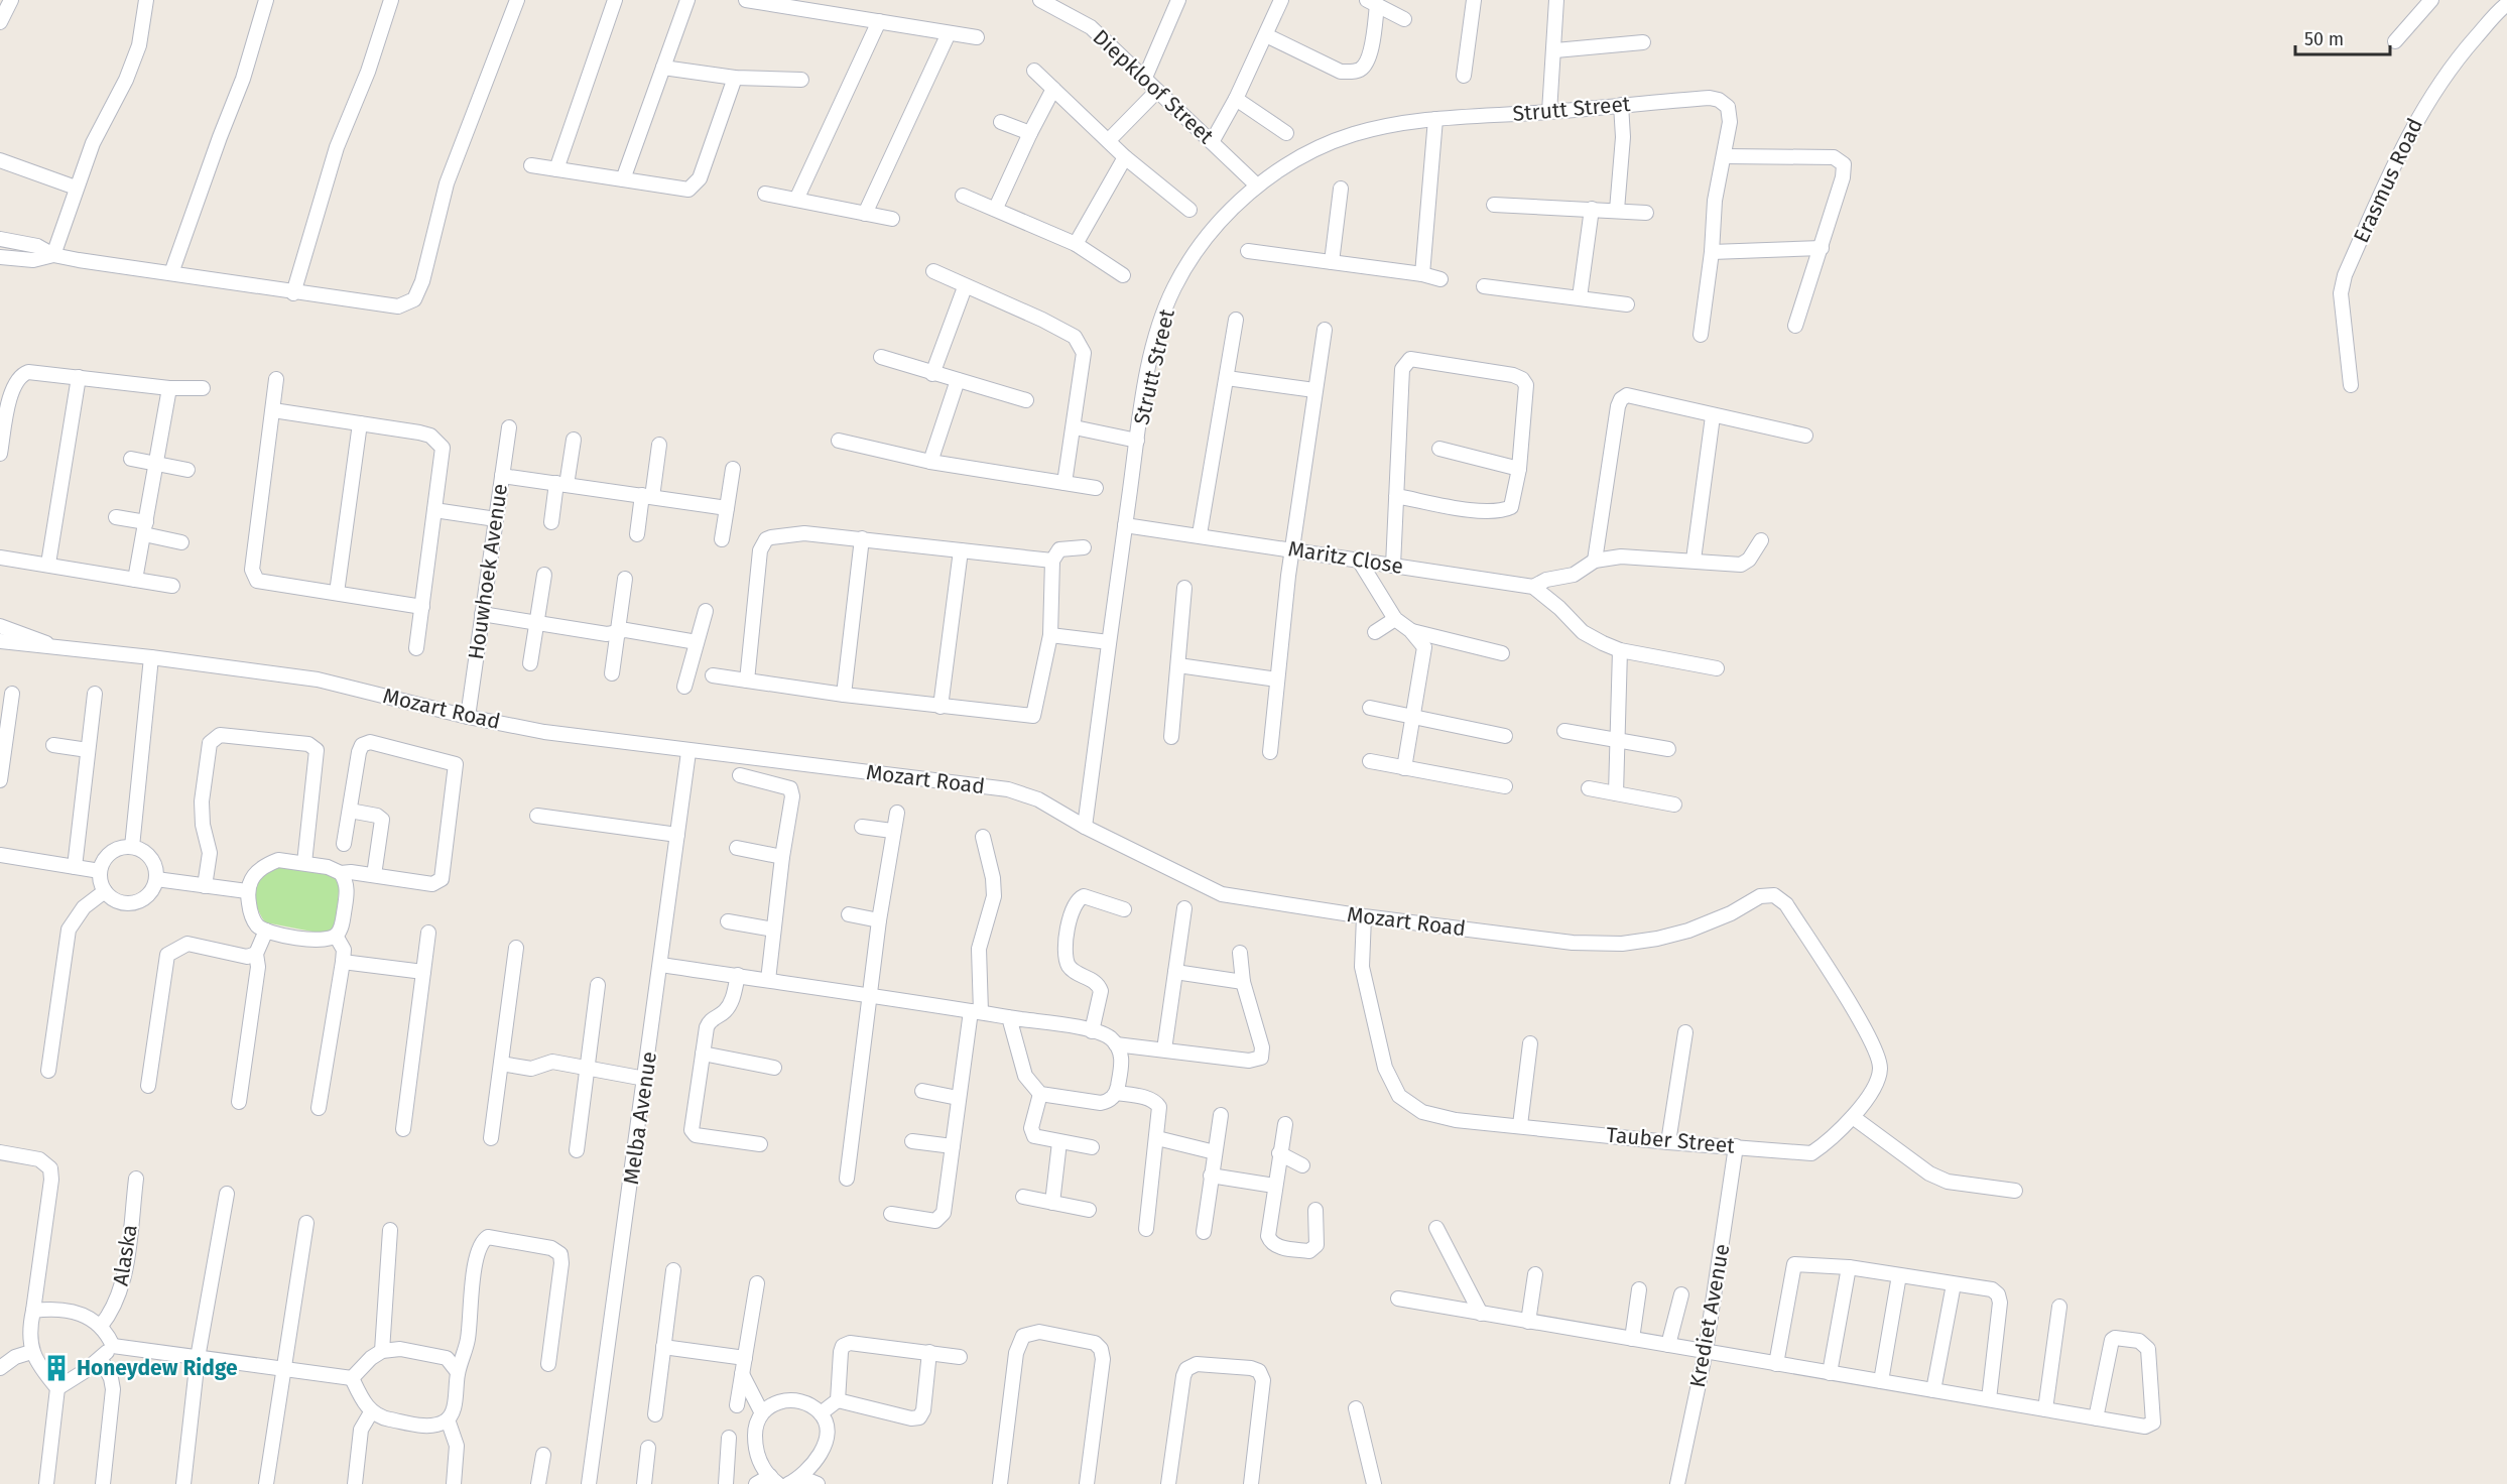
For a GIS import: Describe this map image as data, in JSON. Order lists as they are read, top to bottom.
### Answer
{
  "streets": {
    "street": [
      "Diepkloof Street",
      "Strutt Street",
      "Erasmus Road",
      "Maritz Close",
      "Houwhoek Avenue",
      "Mozart Road",
      "Melba Avenue",
      "Tauber Street",
      "Alaska",
      "Krediet Avenue"
    ]
  },
  "crossings": [
    ["Diepkloof Street", "Strutt Street"],
    ["Strutt Street", "Maritz Close"],
    ["Strutt Street", "Mozart Road"],
    ["Houwhoek Avenue", "Mozart Road"],
    ["Mozart Road", "Melba Avenue"],
    ["Mozart Road", "Tauber Street"],
    ["Tauber Street", "Krediet Avenue"]
  ],
  "places": {
    "building": ["Honeydew Ridge"]
  },
  "scale_bar": "50 m"
}
